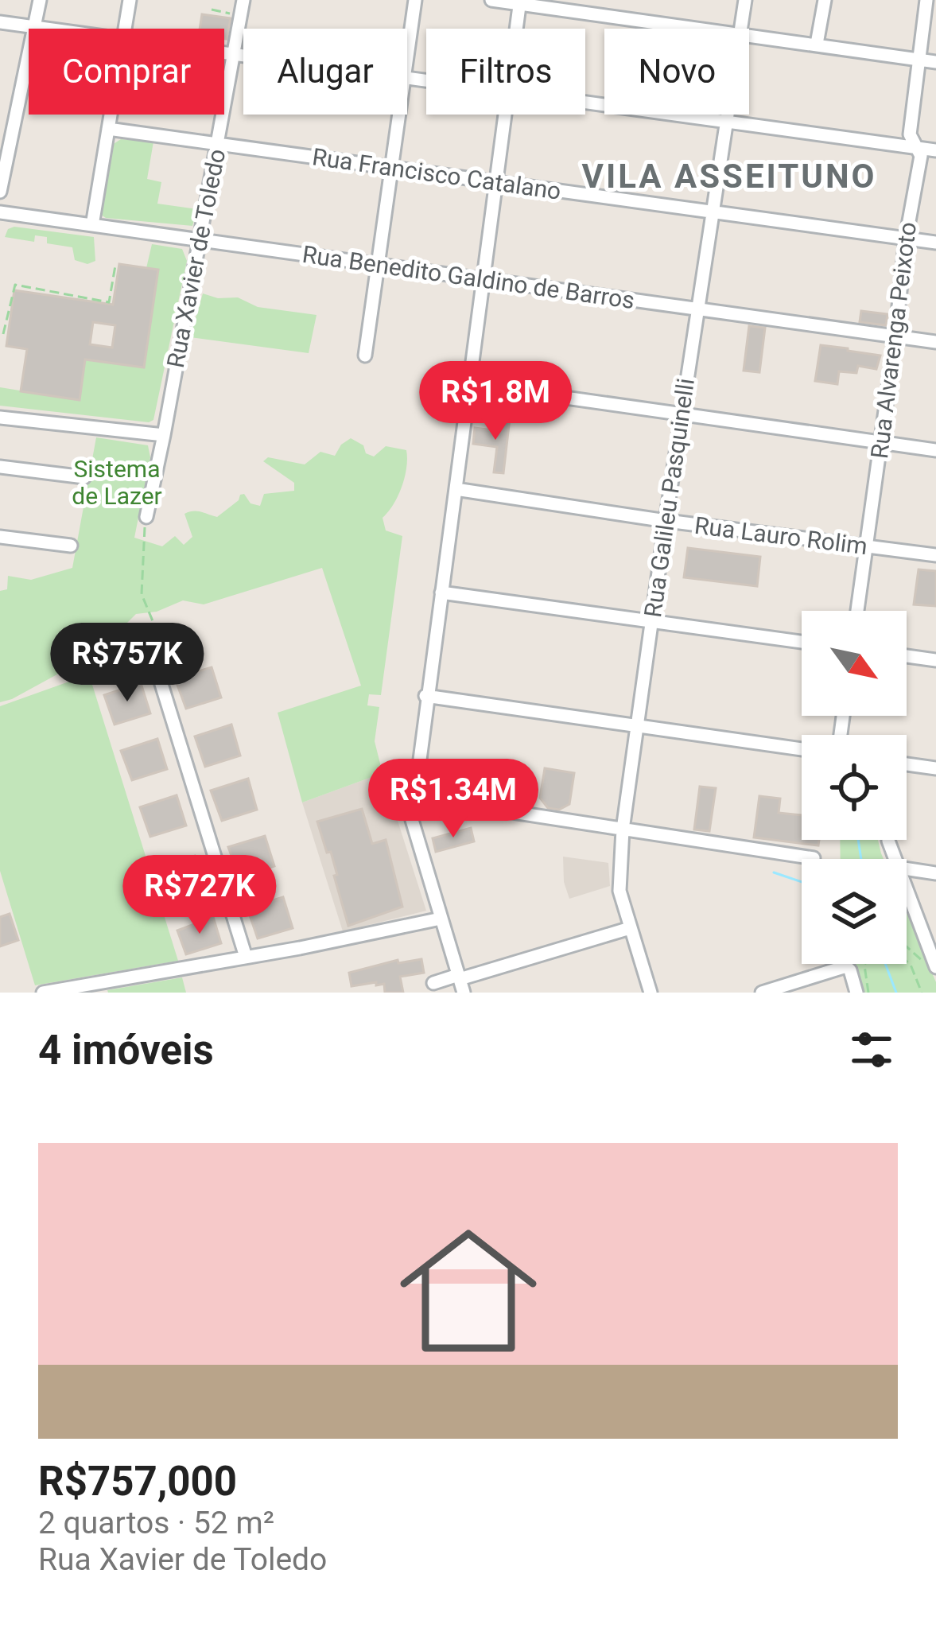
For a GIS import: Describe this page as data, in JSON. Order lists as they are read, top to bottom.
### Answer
{
  "streets": {
    "street": [
      "Rua Francisco Catalano",
      "Rua Xavier de Toledo",
      "Rua Benedito Galdino de Barros",
      "Rua Alvarenga Peixoto",
      "Rua Galileu Pasquinelli",
      "Rua Lauro Rolim"
    ]
  },
  "crossings": [
    ["Rua Francisco Catalano", "Rua Xavier de Toledo"],
    ["Rua Francisco Catalano", "Rua Alvarenga Peixoto"],
    ["Rua Francisco Catalano", "Rua Galileu Pasquinelli"],
    ["Rua Xavier de Toledo", "Rua Benedito Galdino de Barros"],
    ["Rua Benedito Galdino de Barros", "Rua Alvarenga Peixoto"],
    ["Rua Benedito Galdino de Barros", "Rua Galileu Pasquinelli"],
    ["Rua Alvarenga Peixoto", "Rua Lauro Rolim"],
    ["Rua Galileu Pasquinelli", "Rua Lauro Rolim"]
  ],
  "districts": ["VILA ASSEITUNO"],
  "parks": ["Sistema de Lazer"],
  "north": "bottom right",
  "page": {
    "chip": [
      "Comprar",
      "Alugar",
      "Filtros",
      "Novo"
    ],
    "price": [
      "R$1.8M",
      "R$757K",
      "R$1.34M",
      "R$727K"
    ],
    "heading": "4 imóveis",
    "list": [
      {
        "name": "R$757,000",
        "note": "2 quartos · 52 m² · Rua Xavier de Toledo"
      }
    ]
  }
}
